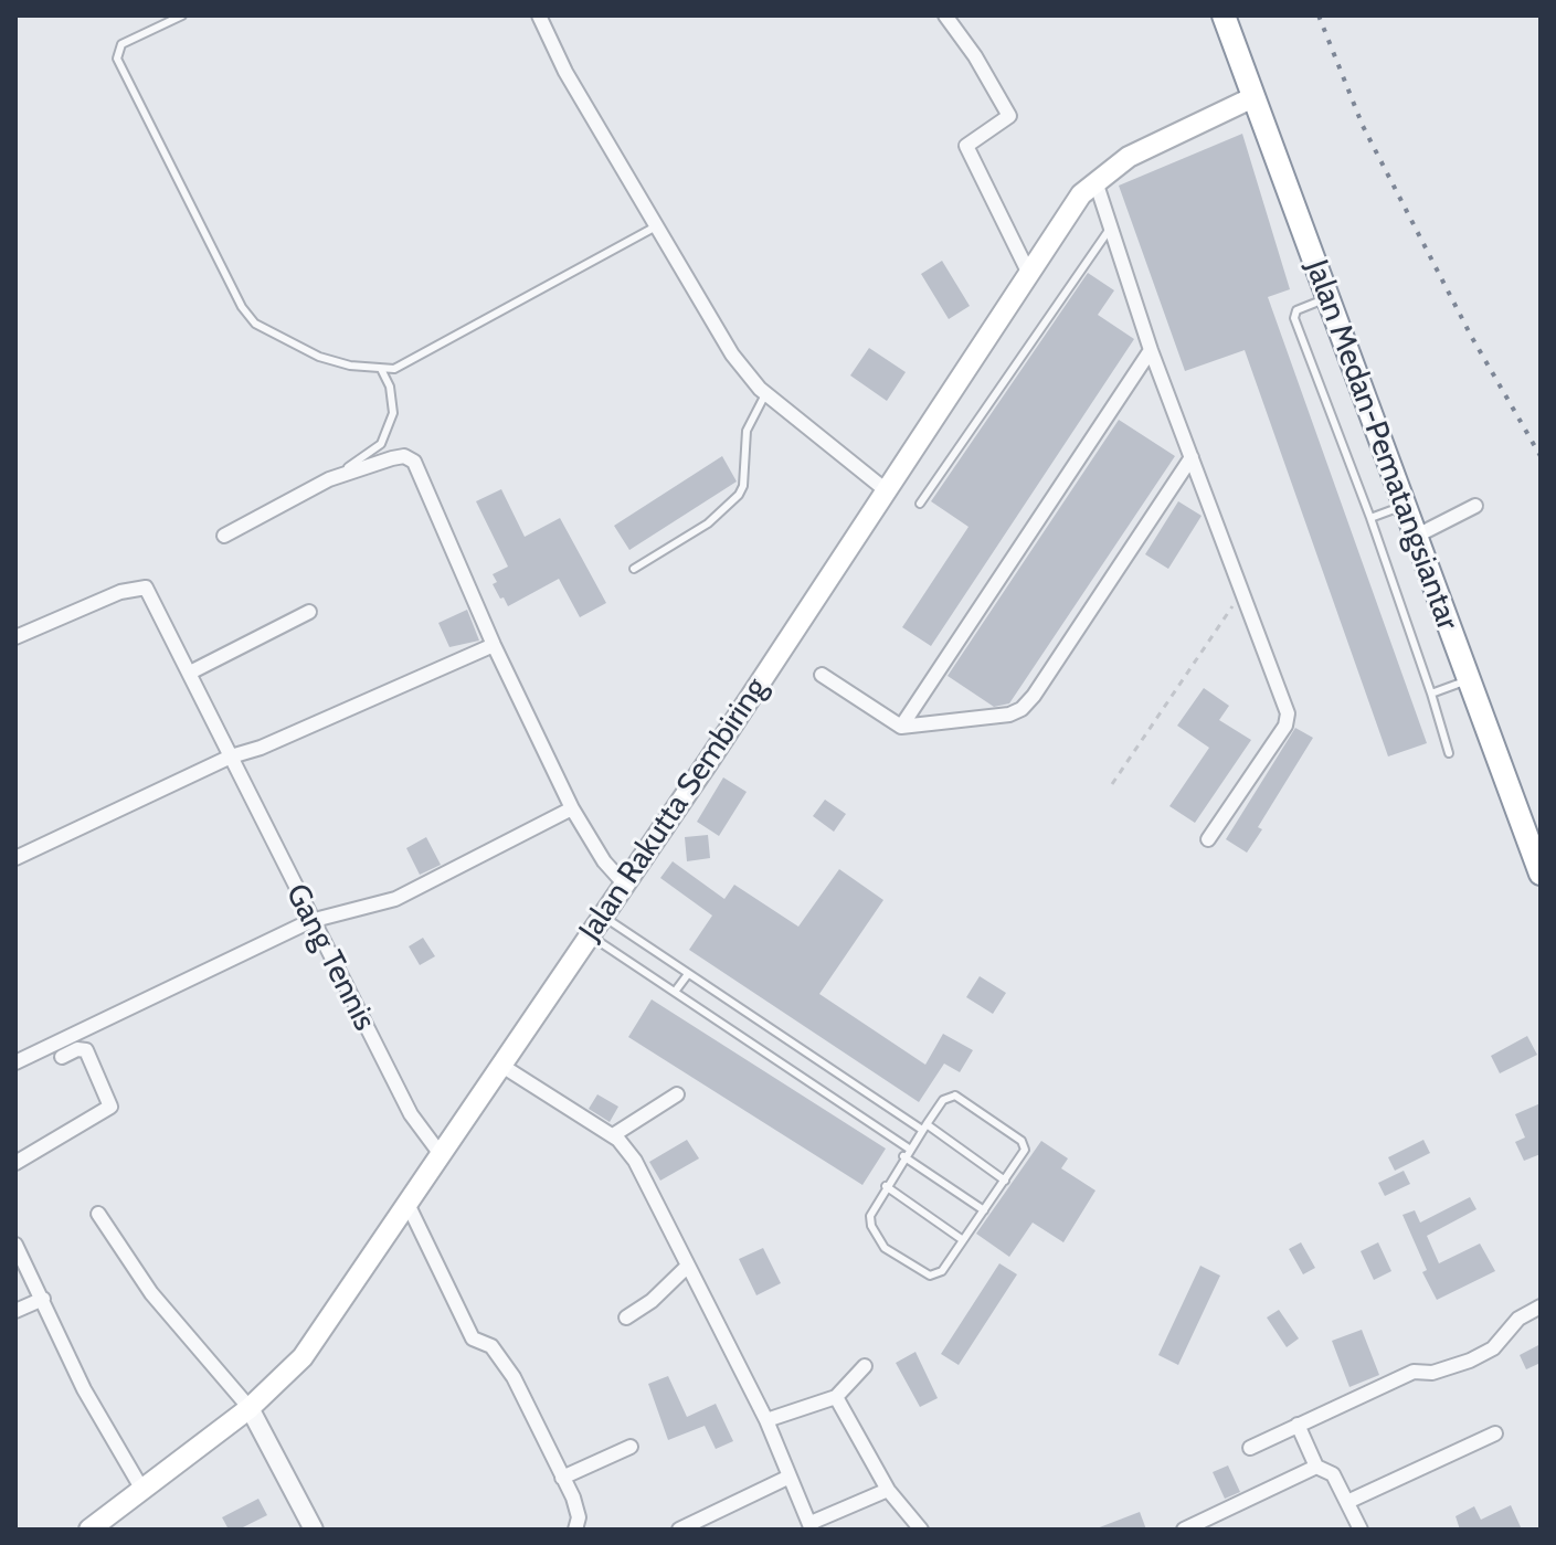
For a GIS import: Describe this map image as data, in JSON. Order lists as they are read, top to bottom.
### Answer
{
  "streets": {
    "highway": ["Jalan Medan-Pematangsiantar"],
    "main road": ["Jalan Rakutta Sembiring"],
    "street": ["Gang Tennis"]
  },
  "crossings": [
    ["Jalan Medan-Pematangsiantar", "Jalan Rakutta Sembiring"],
    ["Jalan Rakutta Sembiring", "Gang Tennis"]
  ]
}
